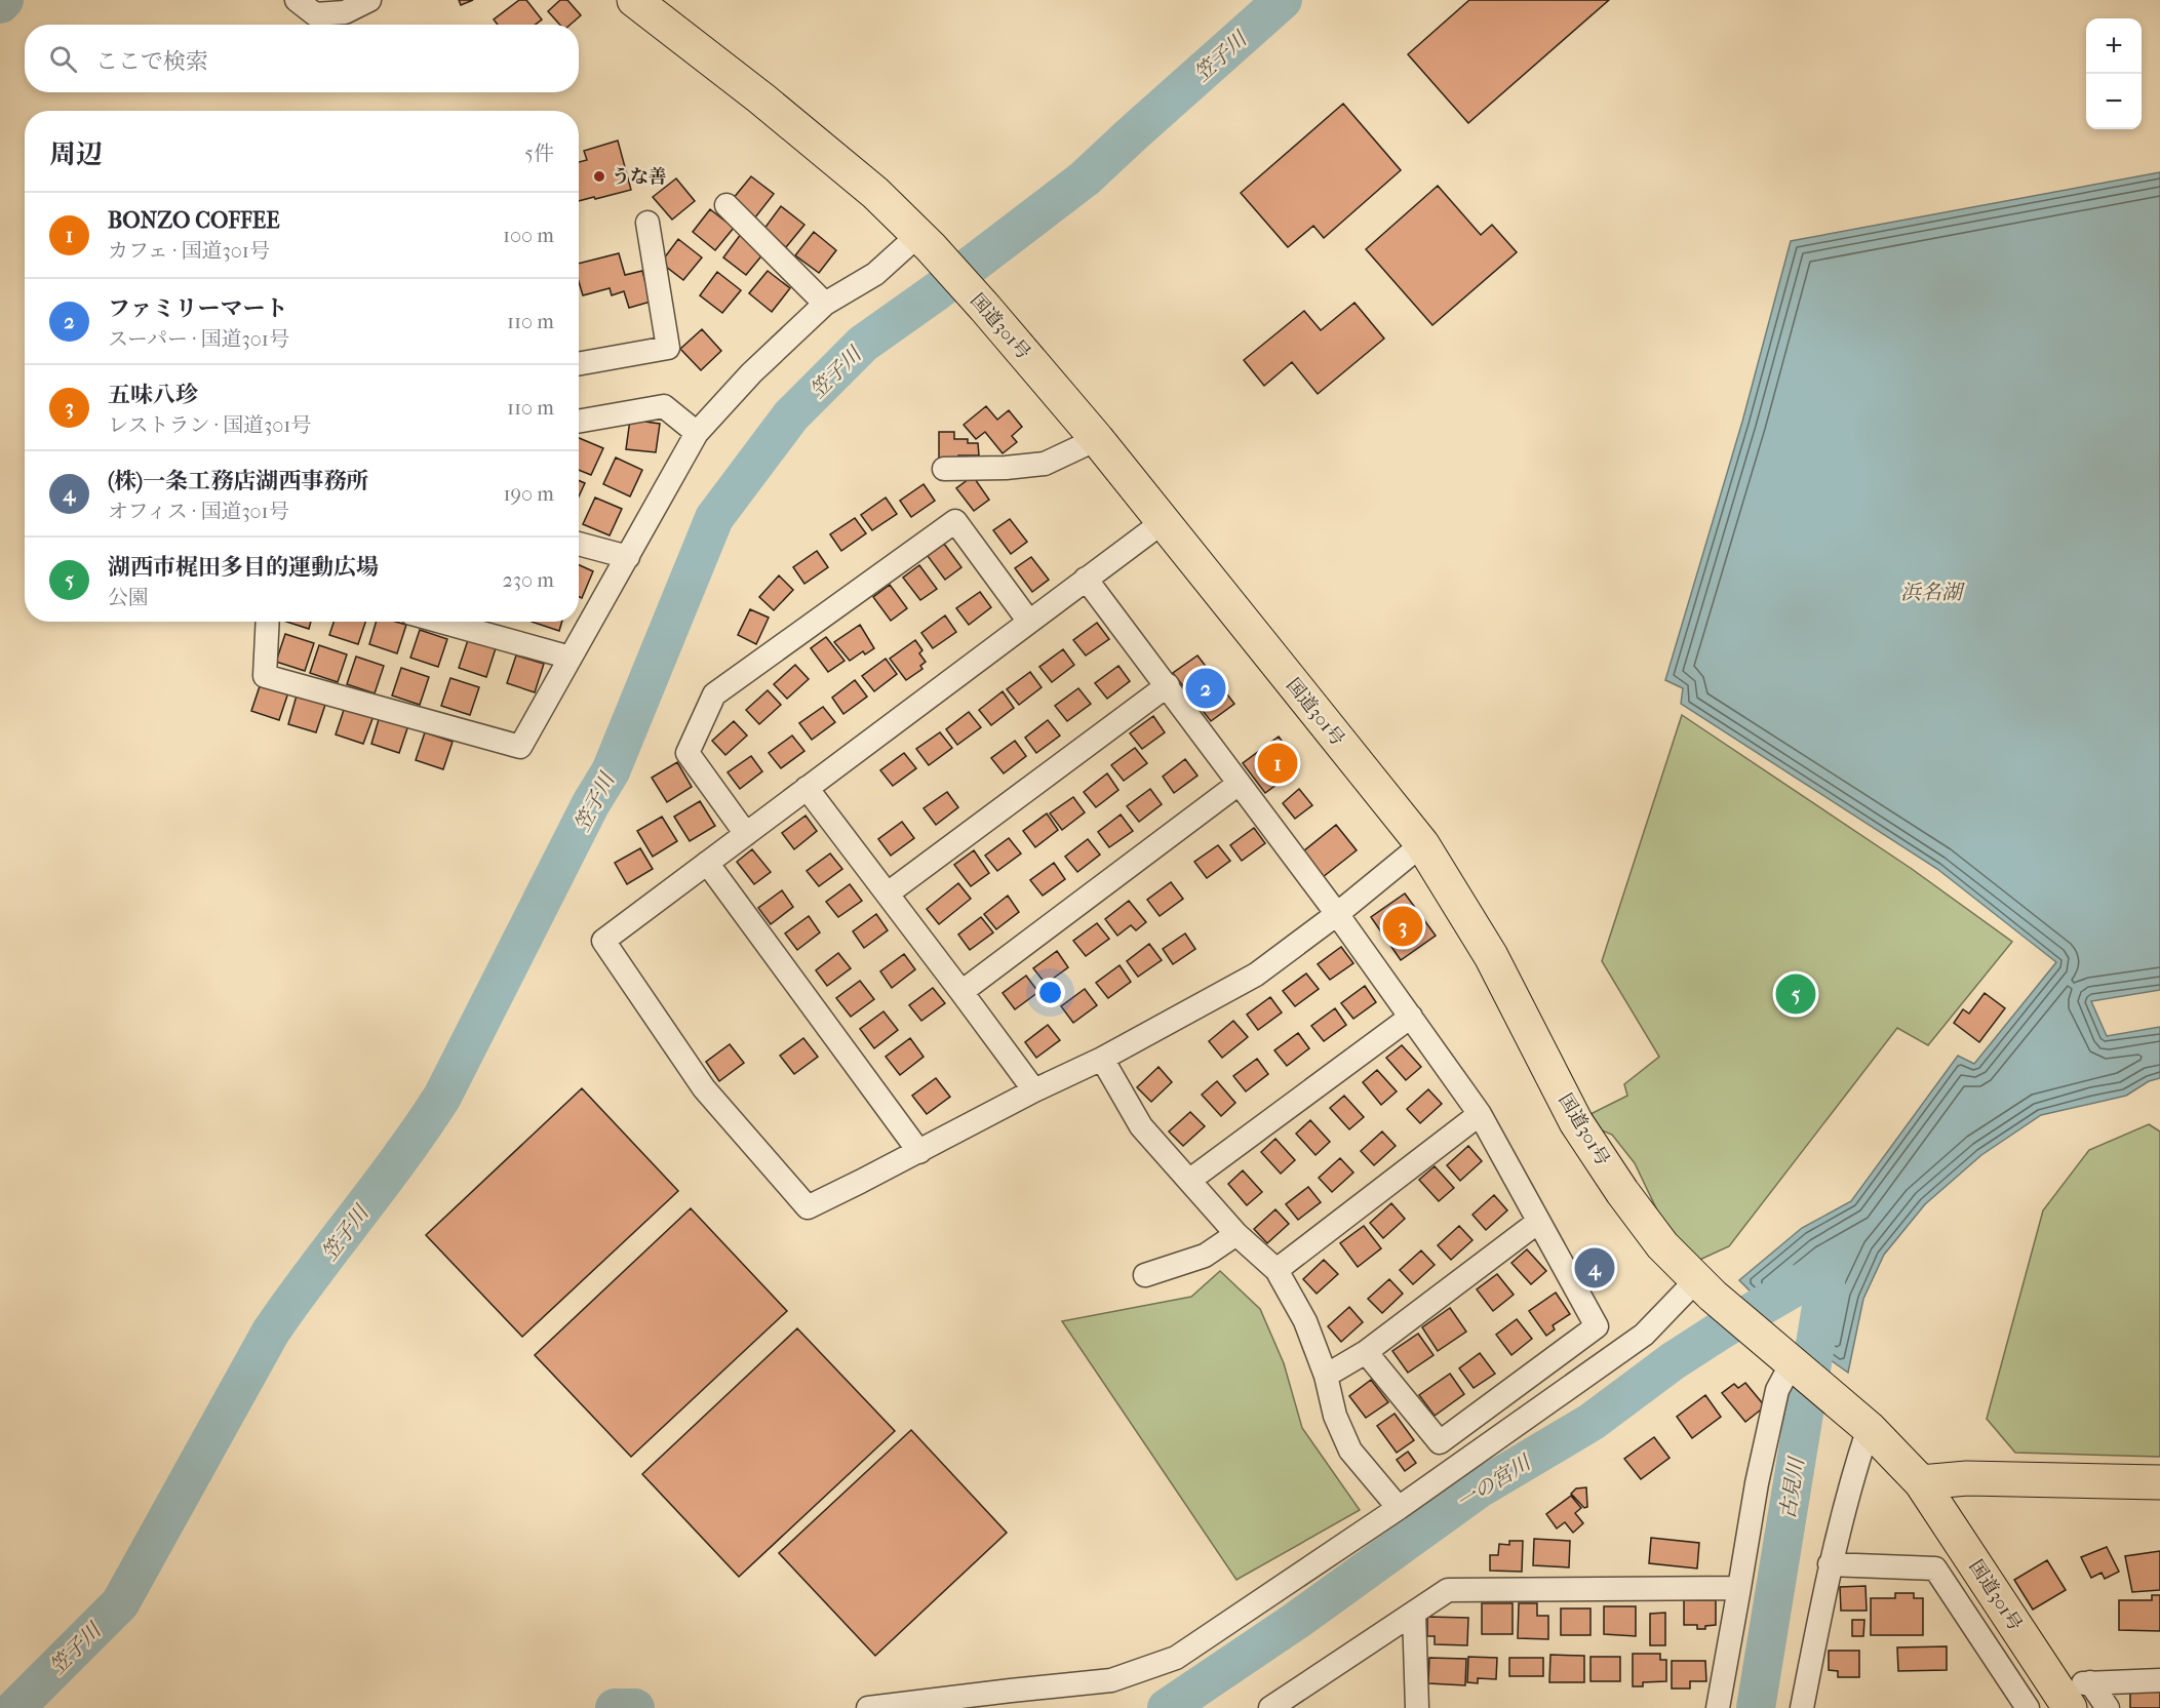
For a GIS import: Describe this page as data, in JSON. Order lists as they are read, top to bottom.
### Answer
{
  "streets": {
    "highway": ["国道301号"]
  },
  "water": [
    "笠子川",
    "浜名湖",
    "一の宮川",
    "古見川"
  ],
  "places": ["うな善"],
  "page": {
    "map_buttons": ["+", "−"],
    "search": "ここで検索",
    "heading": ["周辺", "5件"],
    "list": [
      {
        "mark": "1",
        "name": "BONZO COFFEE",
        "note": "カフェ · 国道301号",
        "value": "100 m"
      },
      {
        "mark": "2",
        "name": "ファミリーマート",
        "note": "スーパー · 国道301号",
        "value": "110 m"
      },
      {
        "mark": "3",
        "name": "五味八珍",
        "note": "レストラン · 国道301号",
        "value": "110 m"
      },
      {
        "mark": "4",
        "name": "(株)一条工務店湖西事務所",
        "note": "オフィス · 国道301号",
        "value": "190 m"
      },
      {
        "mark": "5",
        "name": "湖西市梶田多目的運動広場",
        "note": "公園",
        "value": "230 m"
      }
    ],
    "pins": [
      "2",
      "1",
      "3",
      "5",
      "4"
    ]
  }
}
